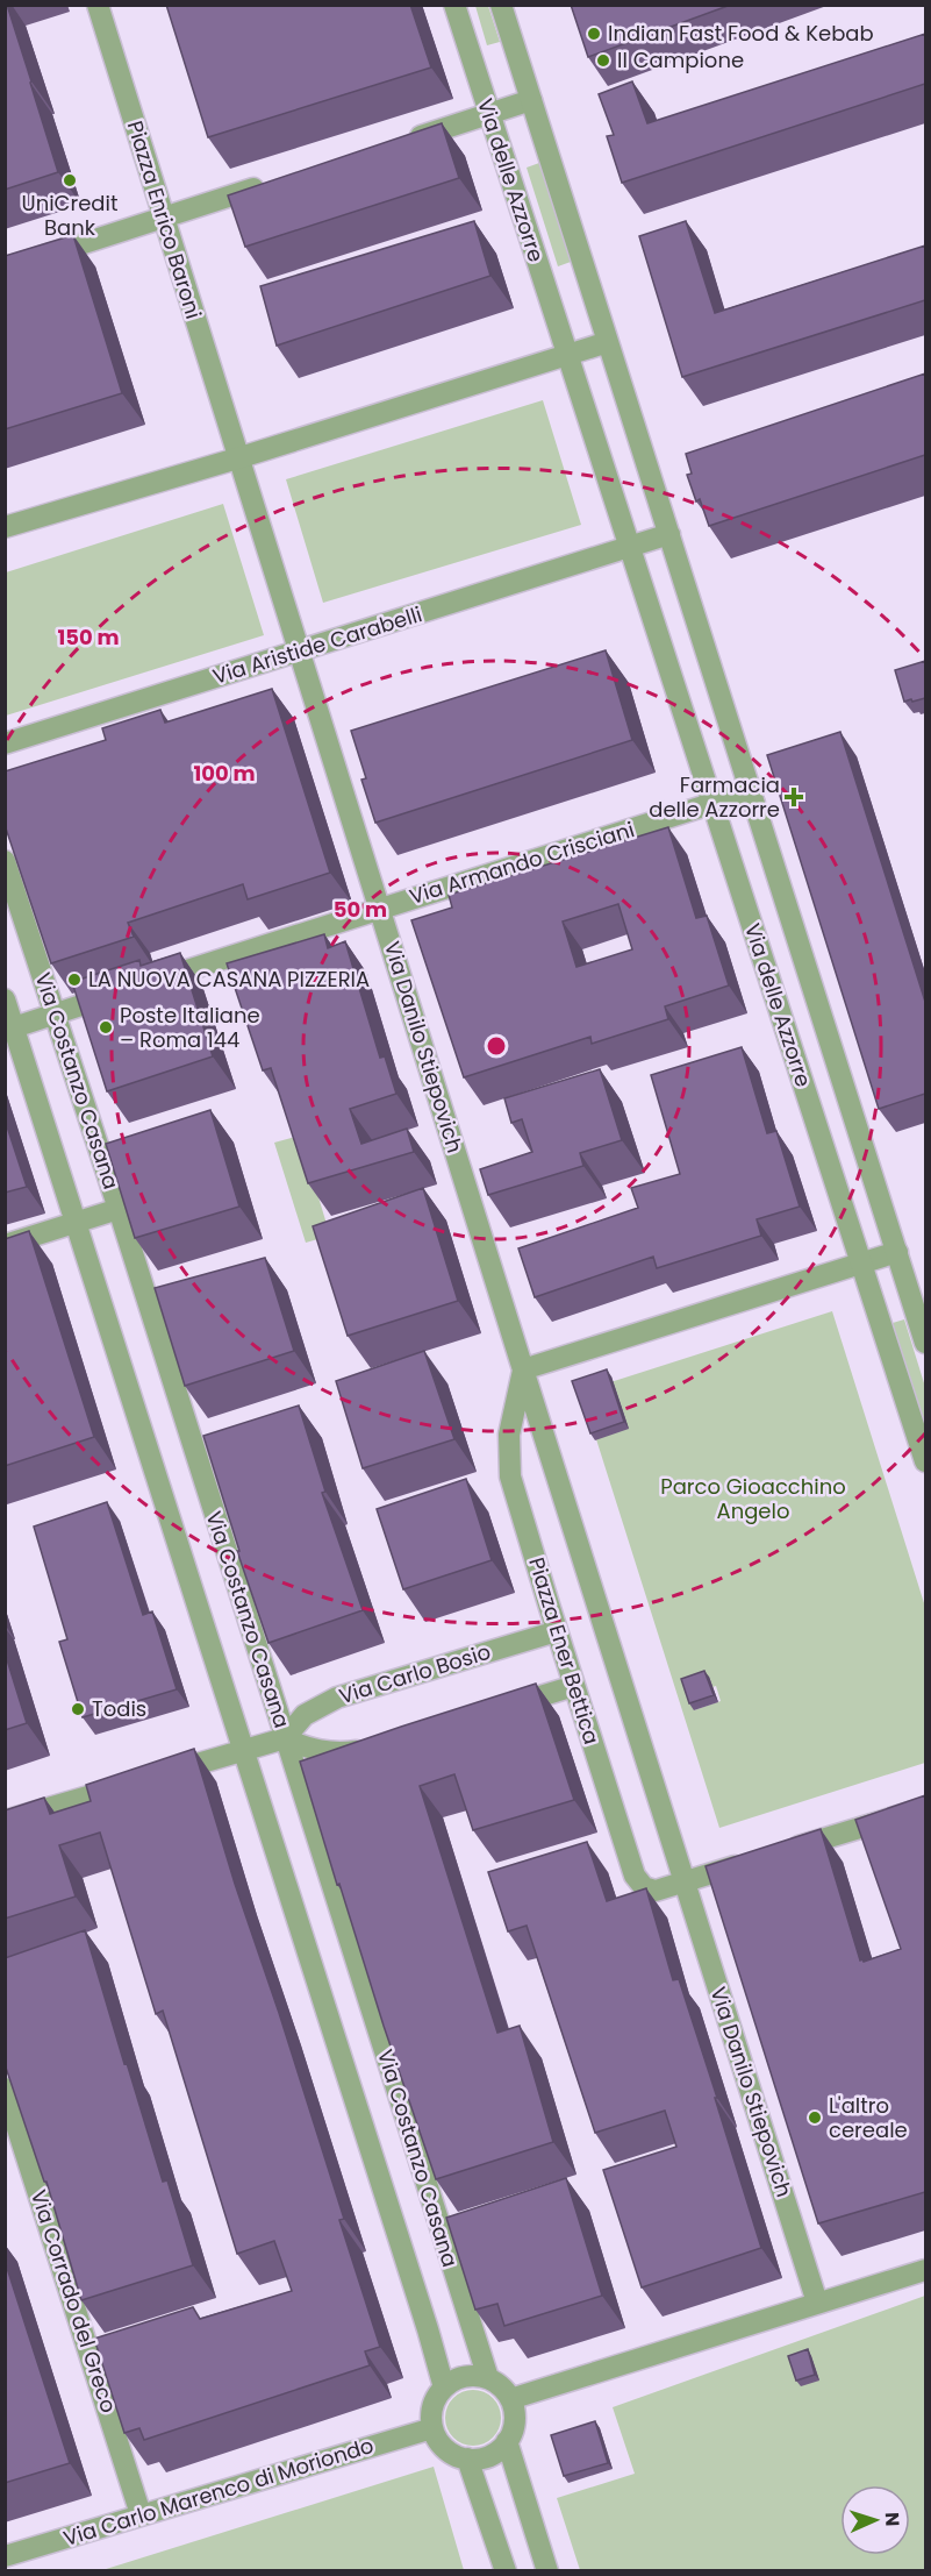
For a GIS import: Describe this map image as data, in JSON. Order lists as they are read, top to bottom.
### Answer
{
  "streets": {
    "street": [
      "Via delle Azzorre",
      "Piazza Enrico Baroni",
      "Via Aristide Carabelli",
      "Via Armando Crisciani",
      "Via Danilo Stiepovich",
      "Via Costanzo Casana",
      "Piazza Ener Bettica",
      "Via Carlo Bosio",
      "Via Corrado del Greco",
      "Via Carlo Marenco di Moriondo"
    ]
  },
  "crossings": [
    ["Via delle Azzorre", "Via Aristide Carabelli"],
    ["Via delle Azzorre", "Via Armando Crisciani"],
    ["Piazza Enrico Baroni", "Via Danilo Stiepovich"],
    ["Via Aristide Carabelli", "Via Danilo Stiepovich"],
    ["Via Armando Crisciani", "Via Danilo Stiepovich"],
    ["Via Danilo Stiepovich", "Piazza Ener Bettica"],
    ["Via Costanzo Casana", "Via Carlo Bosio"],
    ["Via Costanzo Casana", "Via Carlo Marenco di Moriondo"],
    ["Piazza Ener Bettica", "Via Carlo Bosio"],
    ["Via Corrado del Greco", "Via Carlo Marenco di Moriondo"]
  ],
  "parks": ["Parco Gioacchino Angelo"],
  "places": {
    "other": [
      "Indian Fast Food & Kebab",
      "Il Campione",
      "UniCredit Bank",
      "LA NUOVA CASANA PIZZERIA",
      "Poste Italiane – Roma 144",
      "Todis",
      "L'altro cereale"
    ],
    "health": ["Farmacia delle Azzorre"]
  },
  "north": "right",
  "rings": ["150 m", "100 m", "50 m"]
}
